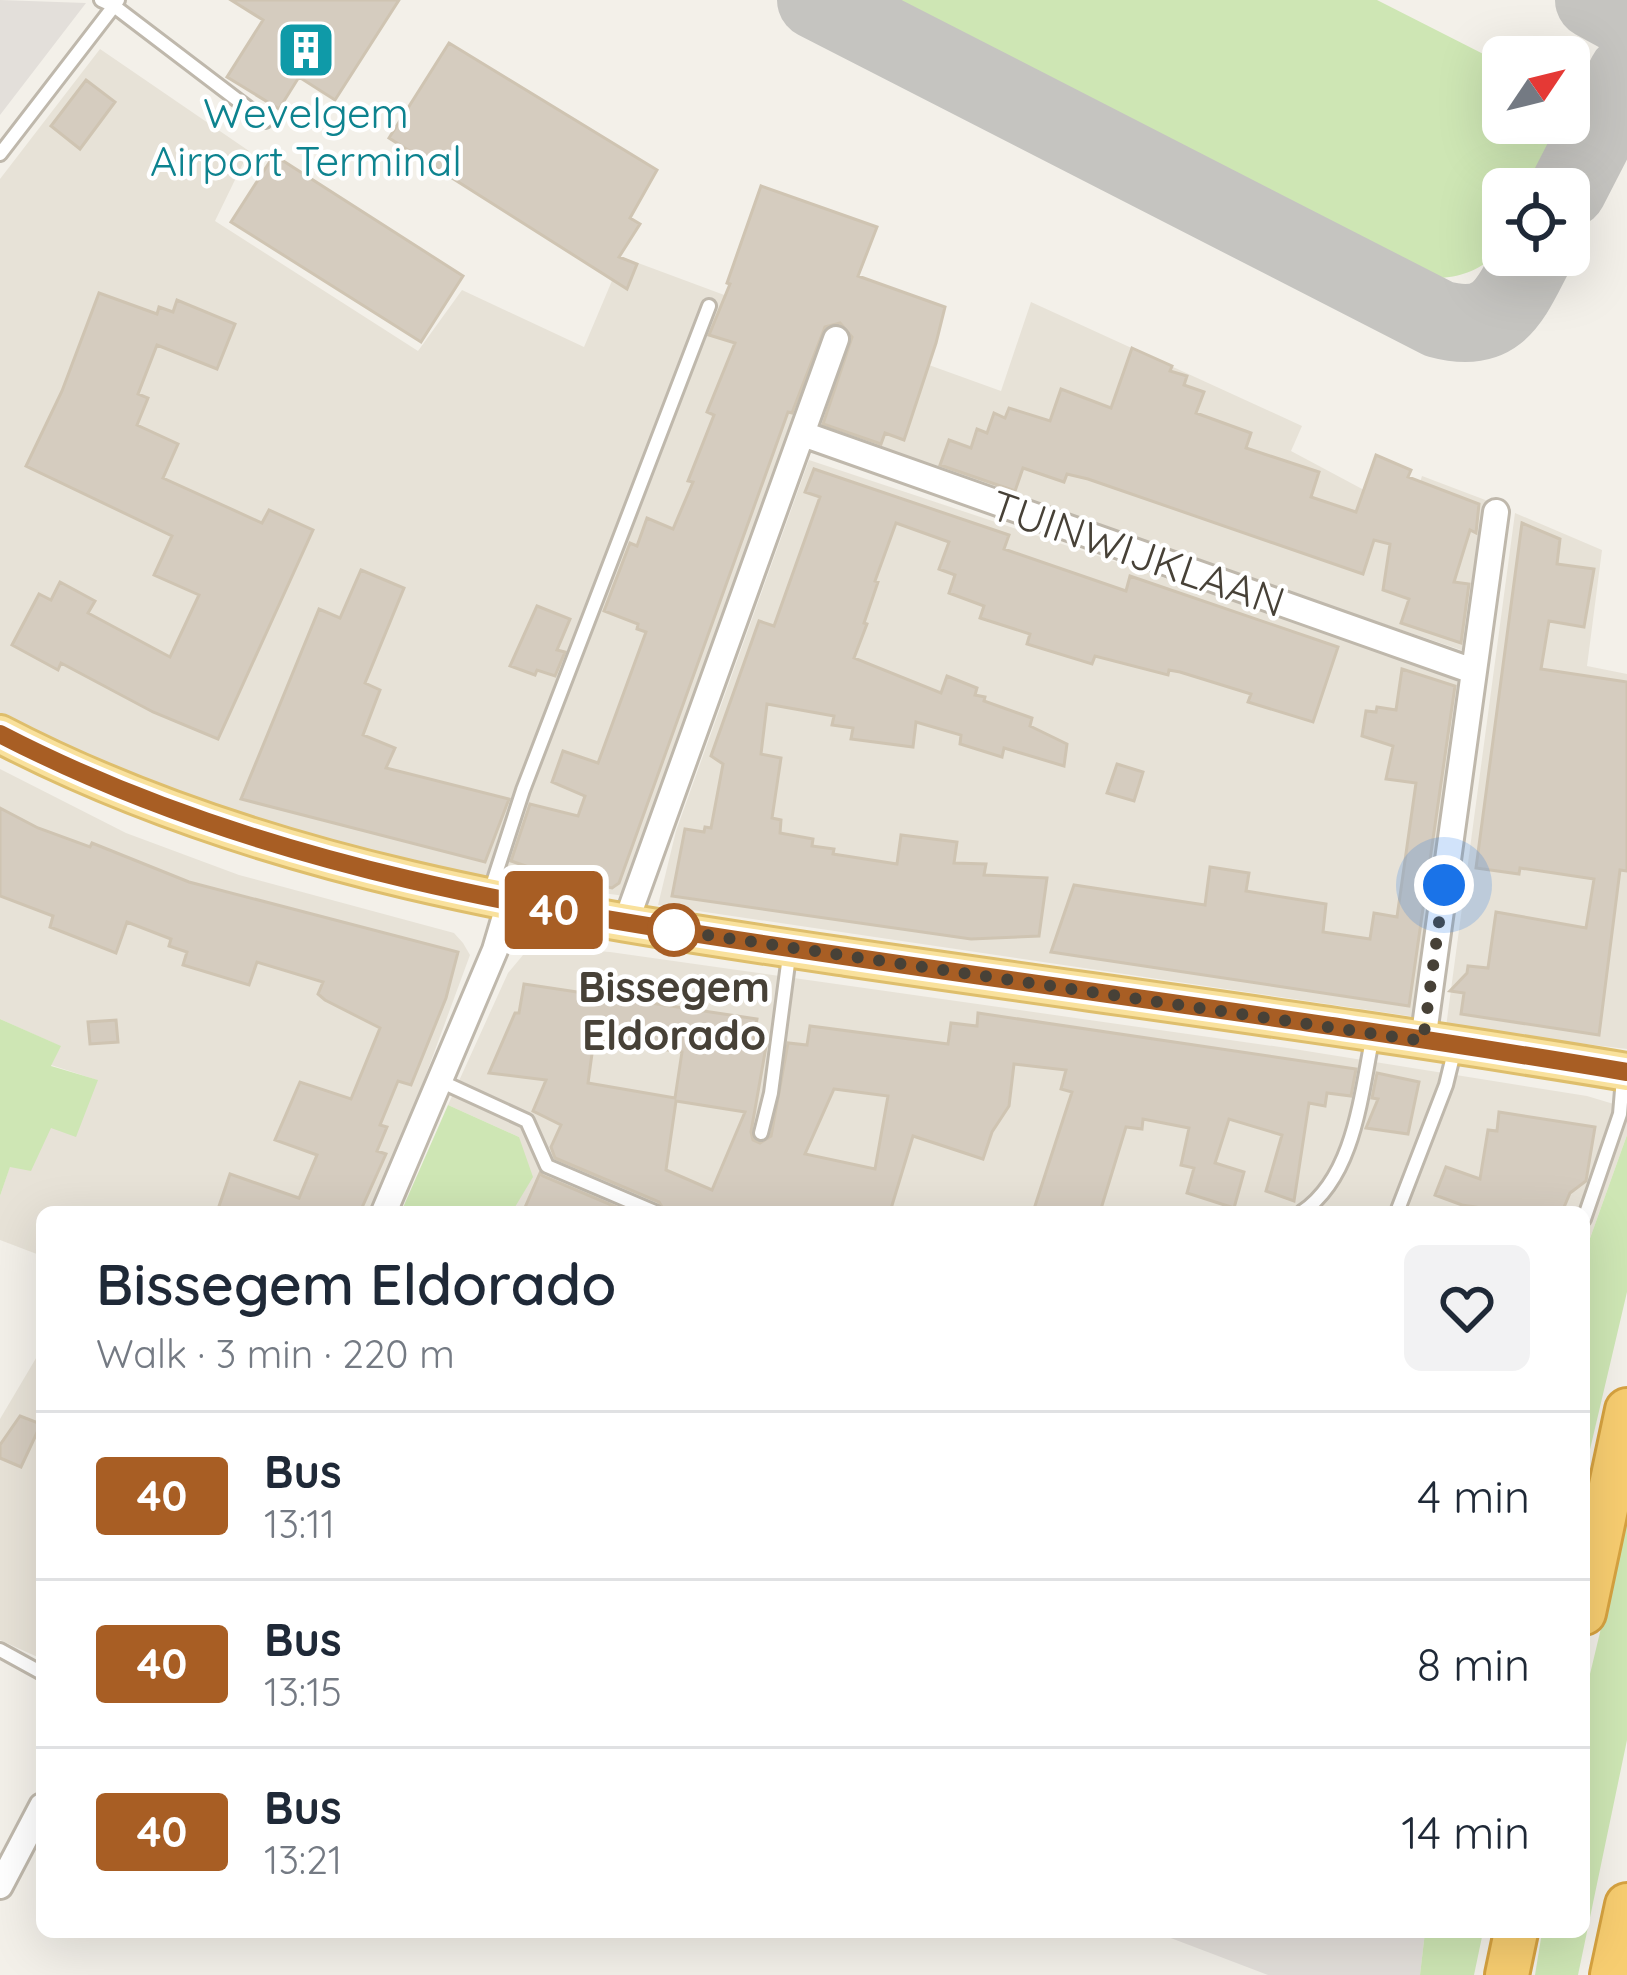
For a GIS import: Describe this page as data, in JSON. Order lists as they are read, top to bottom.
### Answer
{
  "streets": {
    "street": ["TUINWIJKLAAN"]
  },
  "places": {
    "building": ["Wevelgem Airport Terminal"],
    "other": ["Bissegem Eldorado"]
  },
  "lines": ["bus line 40"],
  "north": "top right",
  "page": {
    "on_map": "40",
    "heading": ["Bissegem Eldorado", "Walk · 3 min · 220 m"],
    "list": [
      {
        "mark": "40",
        "name": "Bus",
        "note": "13:11",
        "value": "4 min"
      },
      {
        "mark": "40",
        "name": "Bus",
        "note": "13:15",
        "value": "8 min"
      },
      {
        "mark": "40",
        "name": "Bus",
        "note": "13:21",
        "value": "14 min"
      }
    ]
  }
}
